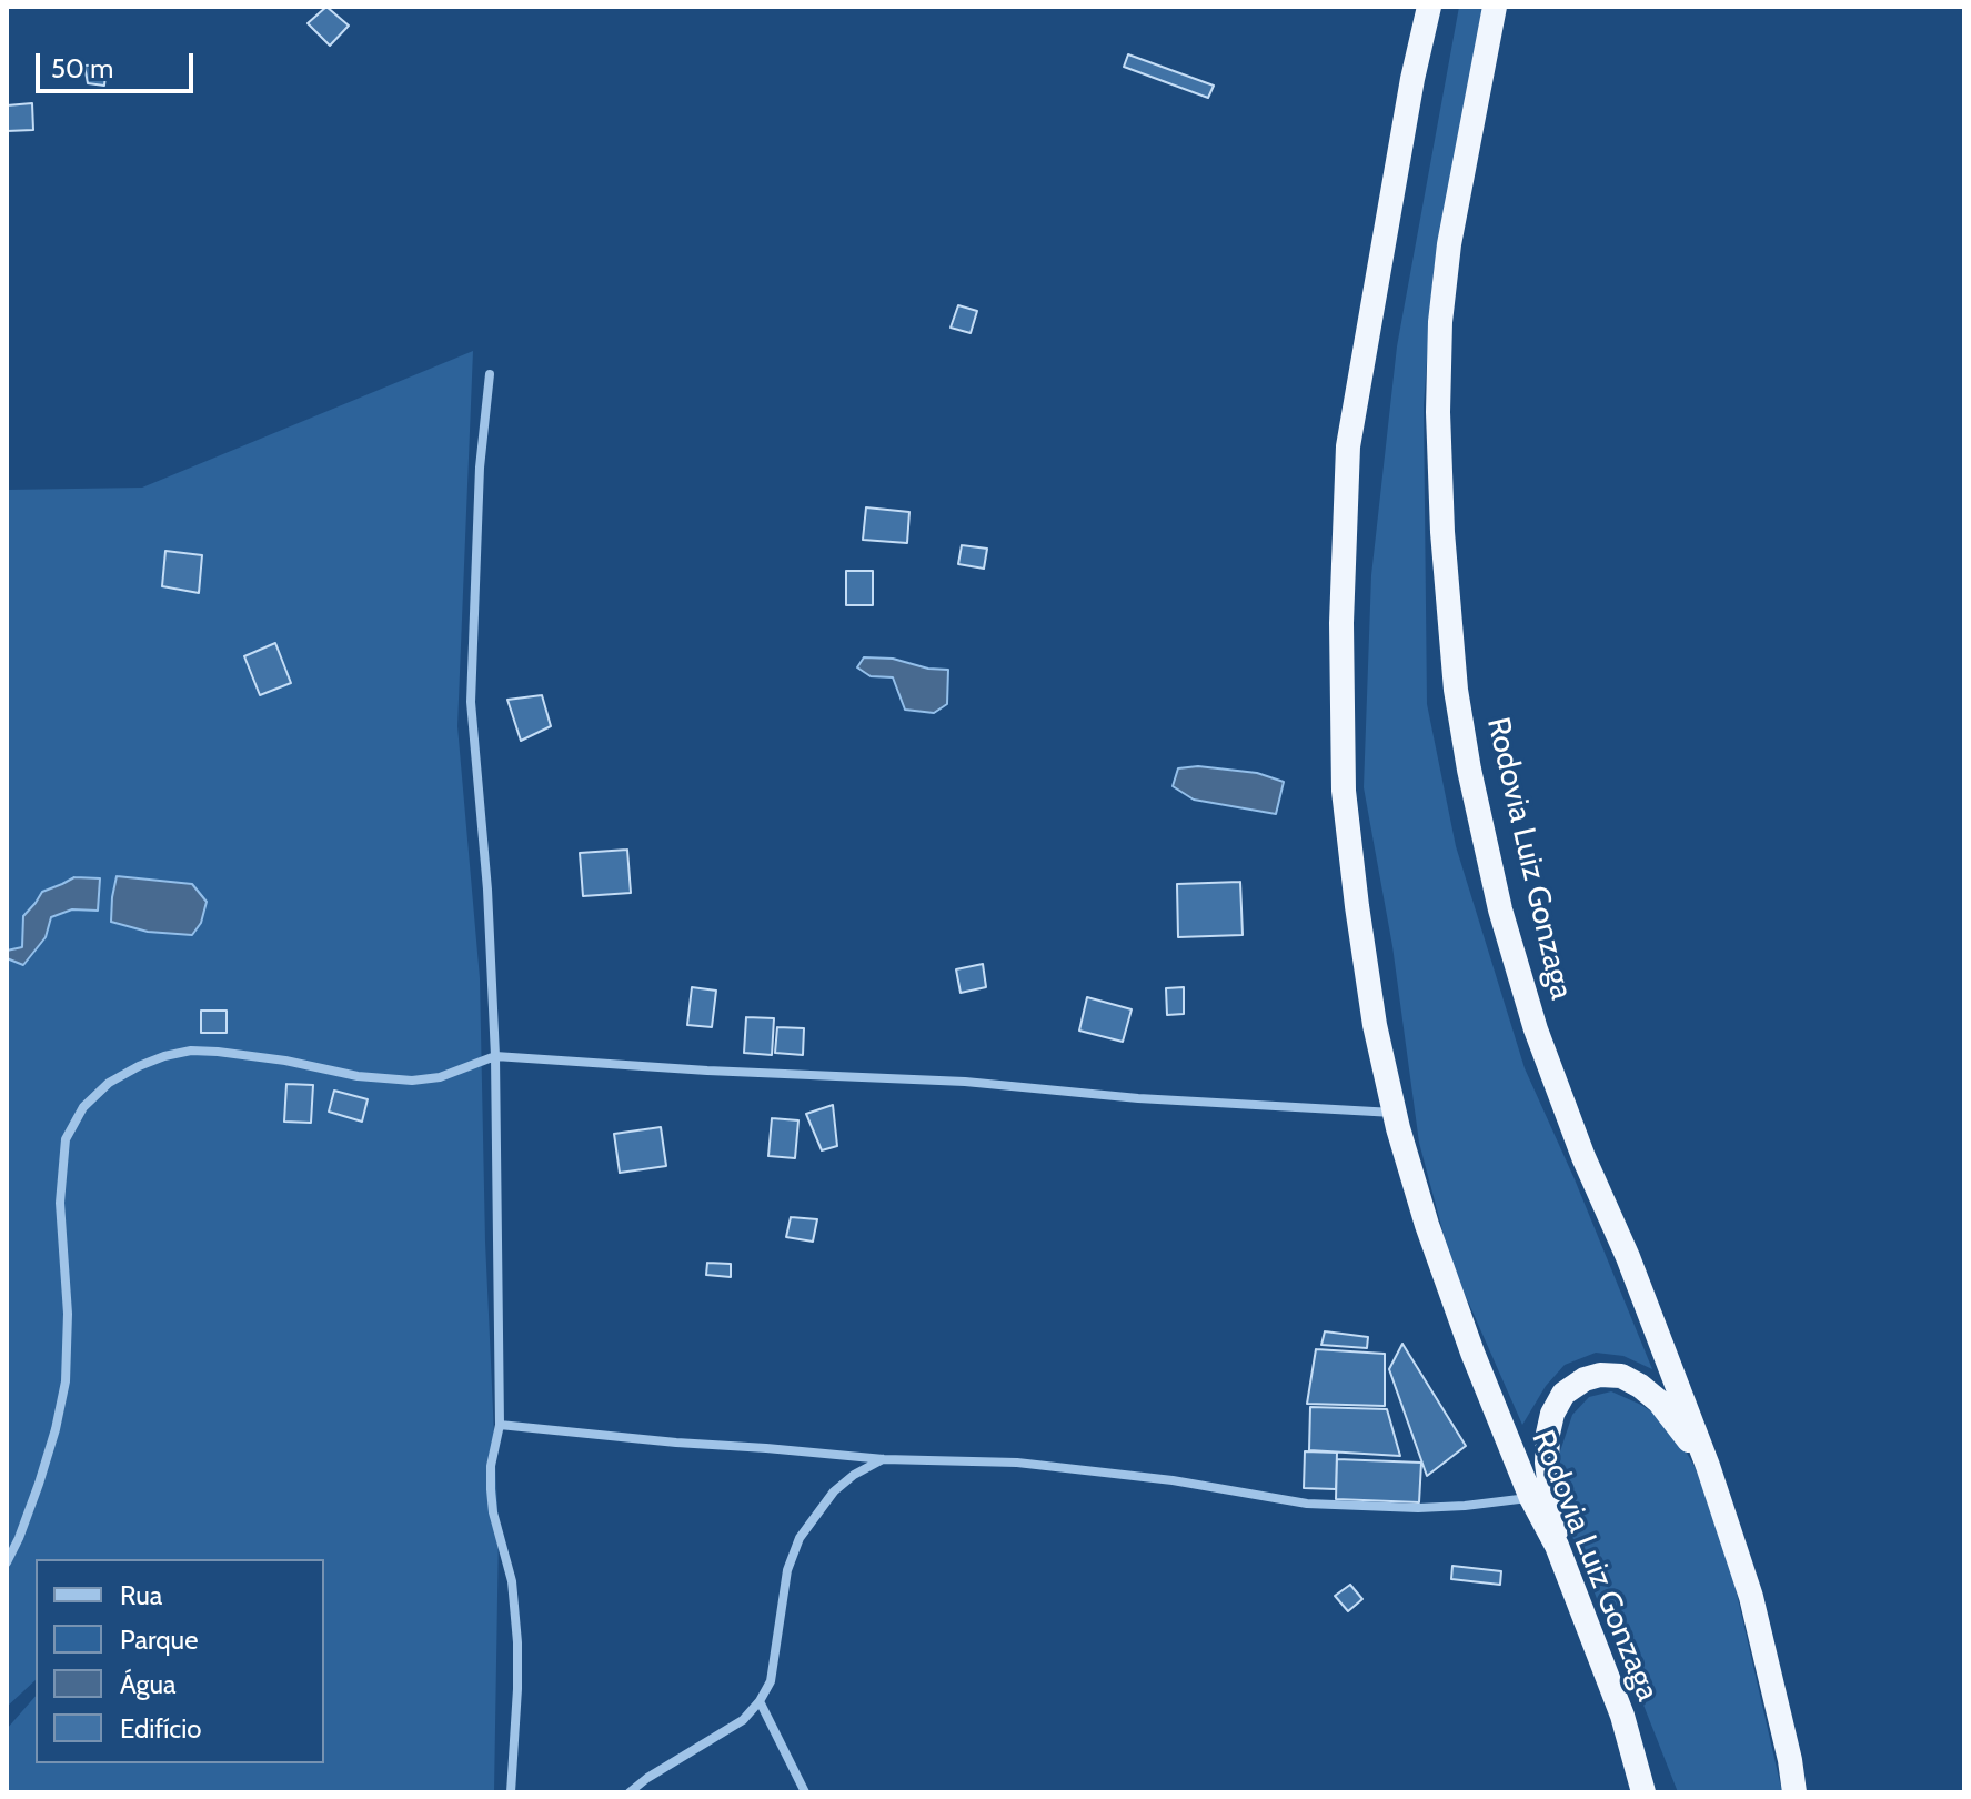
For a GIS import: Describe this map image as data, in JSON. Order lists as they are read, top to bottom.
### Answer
{
  "streets": {
    "highway": ["Rodovia Luiz Gonzaga"]
  },
  "legend": [
    "Rua",
    "Parque",
    "Água",
    "Edifício"
  ],
  "scale_bar": "50 m"
}
